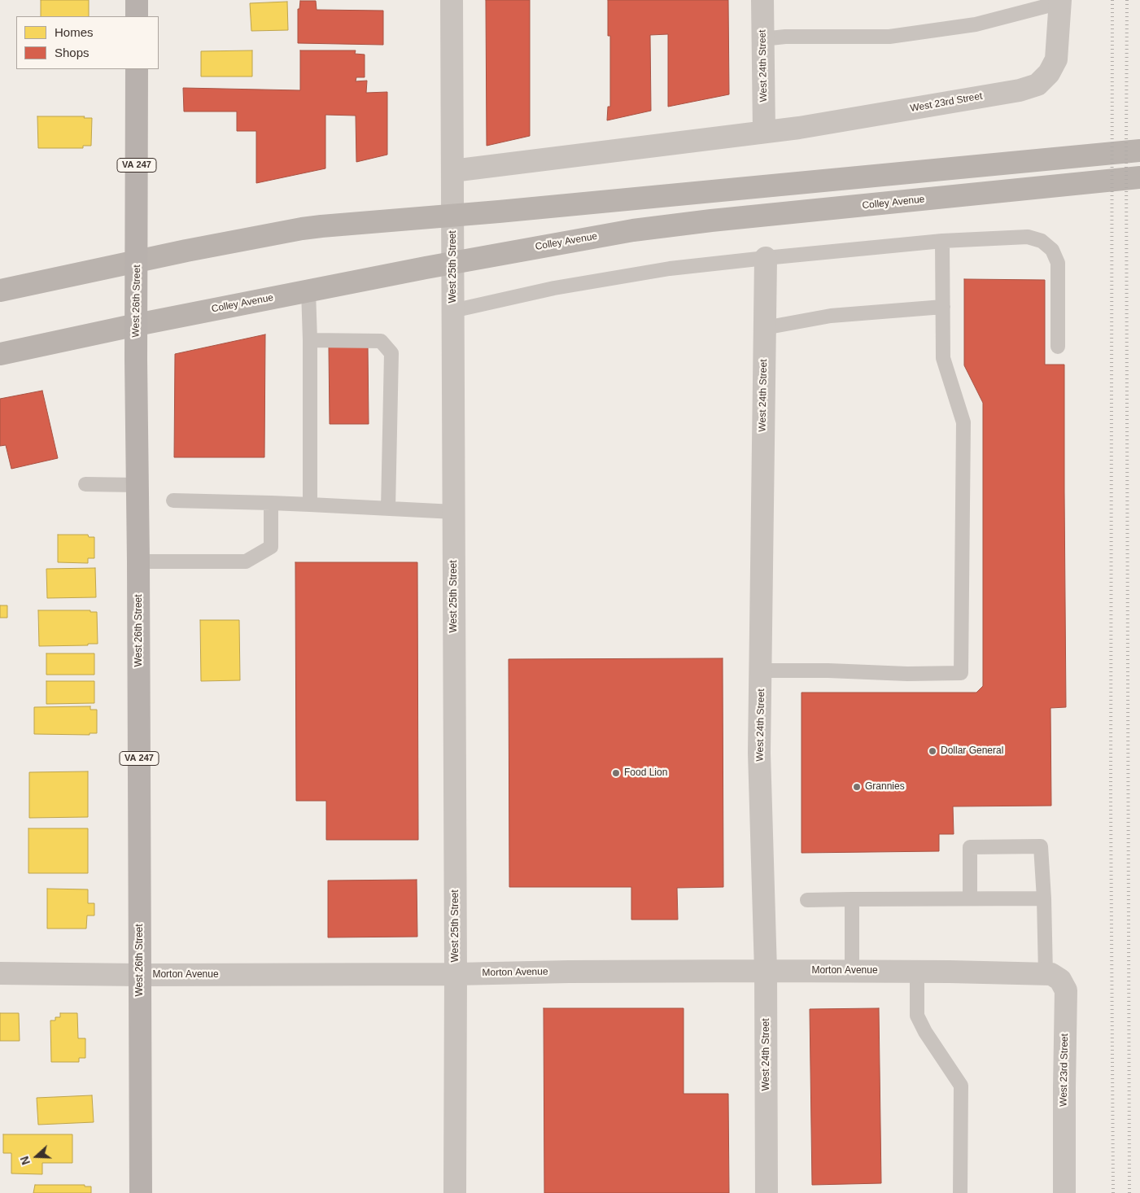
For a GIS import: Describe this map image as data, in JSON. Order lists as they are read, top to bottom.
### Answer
{
  "streets": {
    "main road": ["VA 247", "Colley Avenue", "West 26th Street"],
    "street": [
      "West 24th Street",
      "West 23rd Street",
      "West 25th Street",
      "Morton Avenue"
    ]
  },
  "crossings": [
    ["West 24th Street", "West 23rd Street"],
    ["West 24th Street", "Morton Avenue"],
    ["West 23rd Street", "West 25th Street"],
    ["West 23rd Street", "Morton Avenue"],
    ["Colley Avenue", "West 25th Street"],
    ["Colley Avenue", "West 26th Street"],
    ["West 25th Street", "Morton Avenue"],
    ["West 26th Street", "Morton Avenue"]
  ],
  "places": ["Dollar General", "Food Lion", "Grannies"],
  "legend": ["Homes", "Shops"],
  "north": "left"
}
